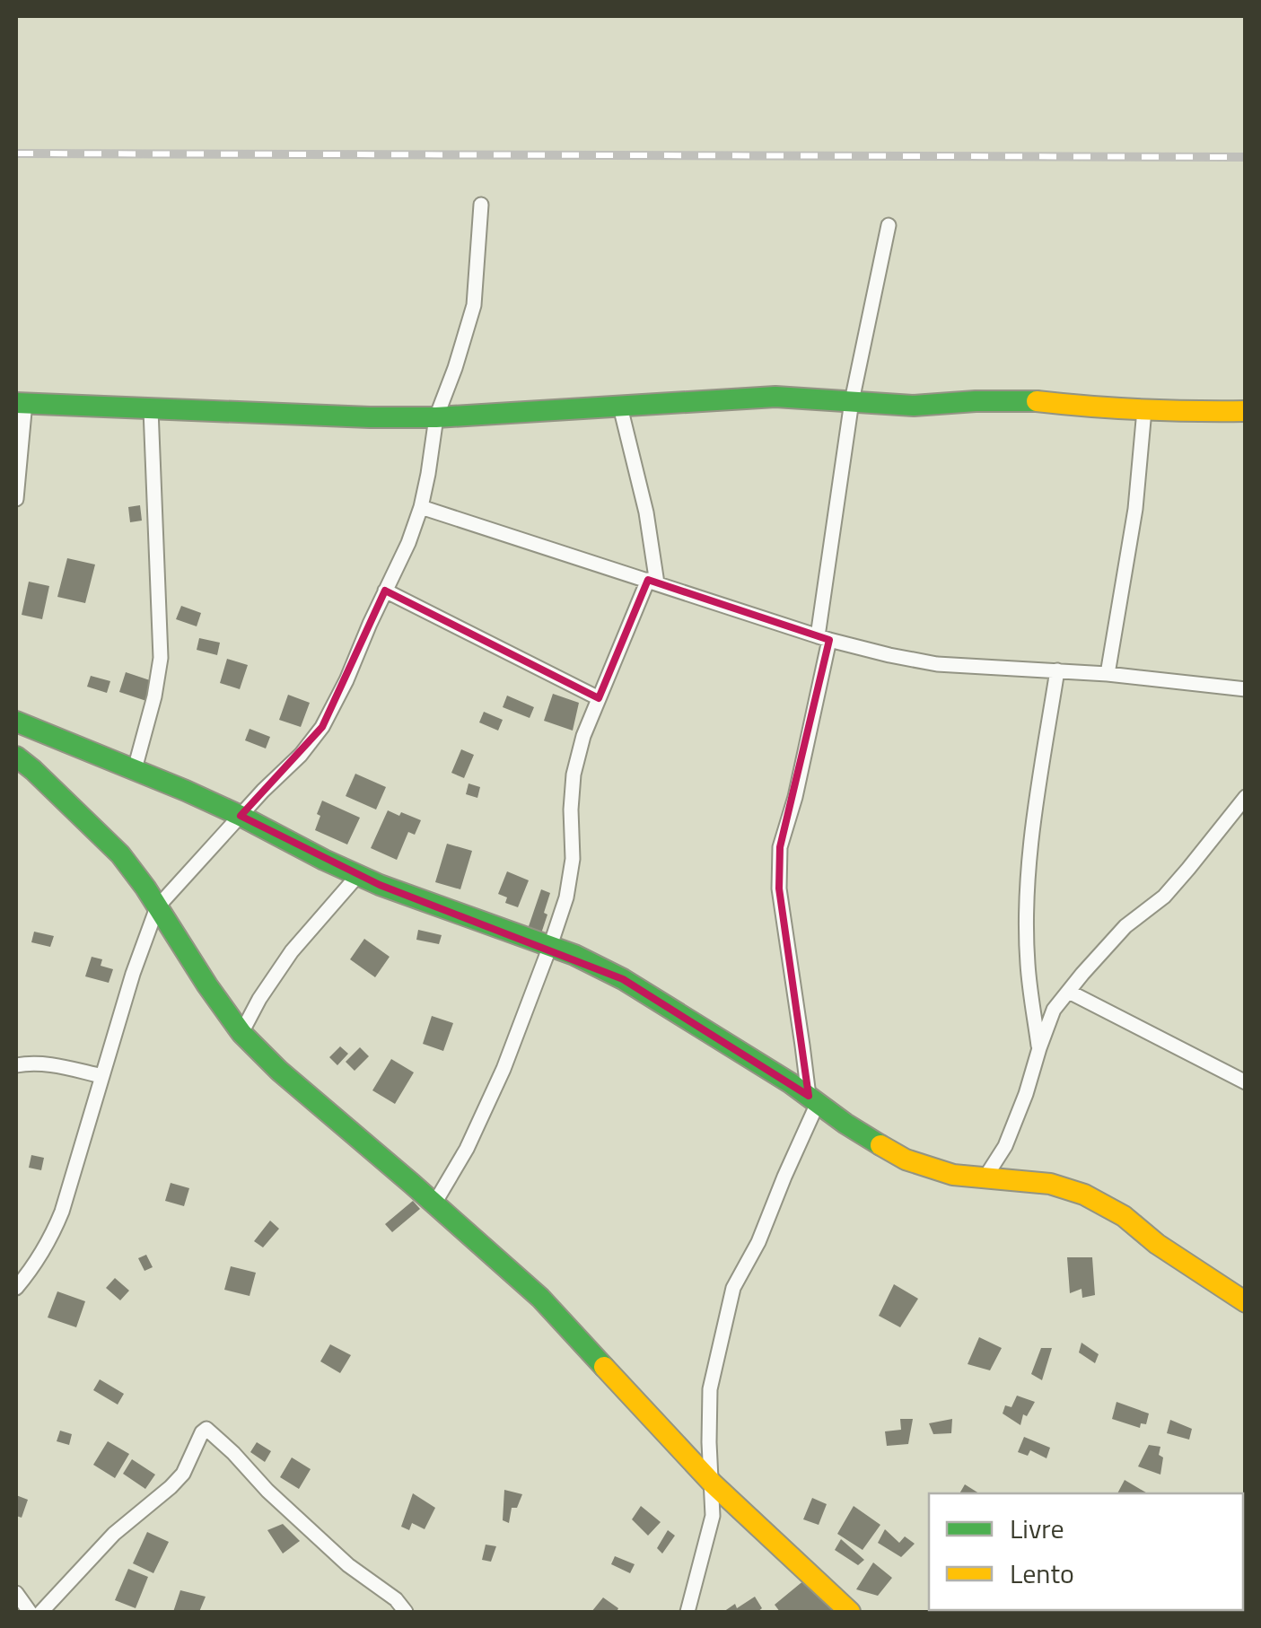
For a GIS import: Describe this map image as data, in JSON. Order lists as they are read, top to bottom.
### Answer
{
  "legend": ["Livre", "Lento"]
}
